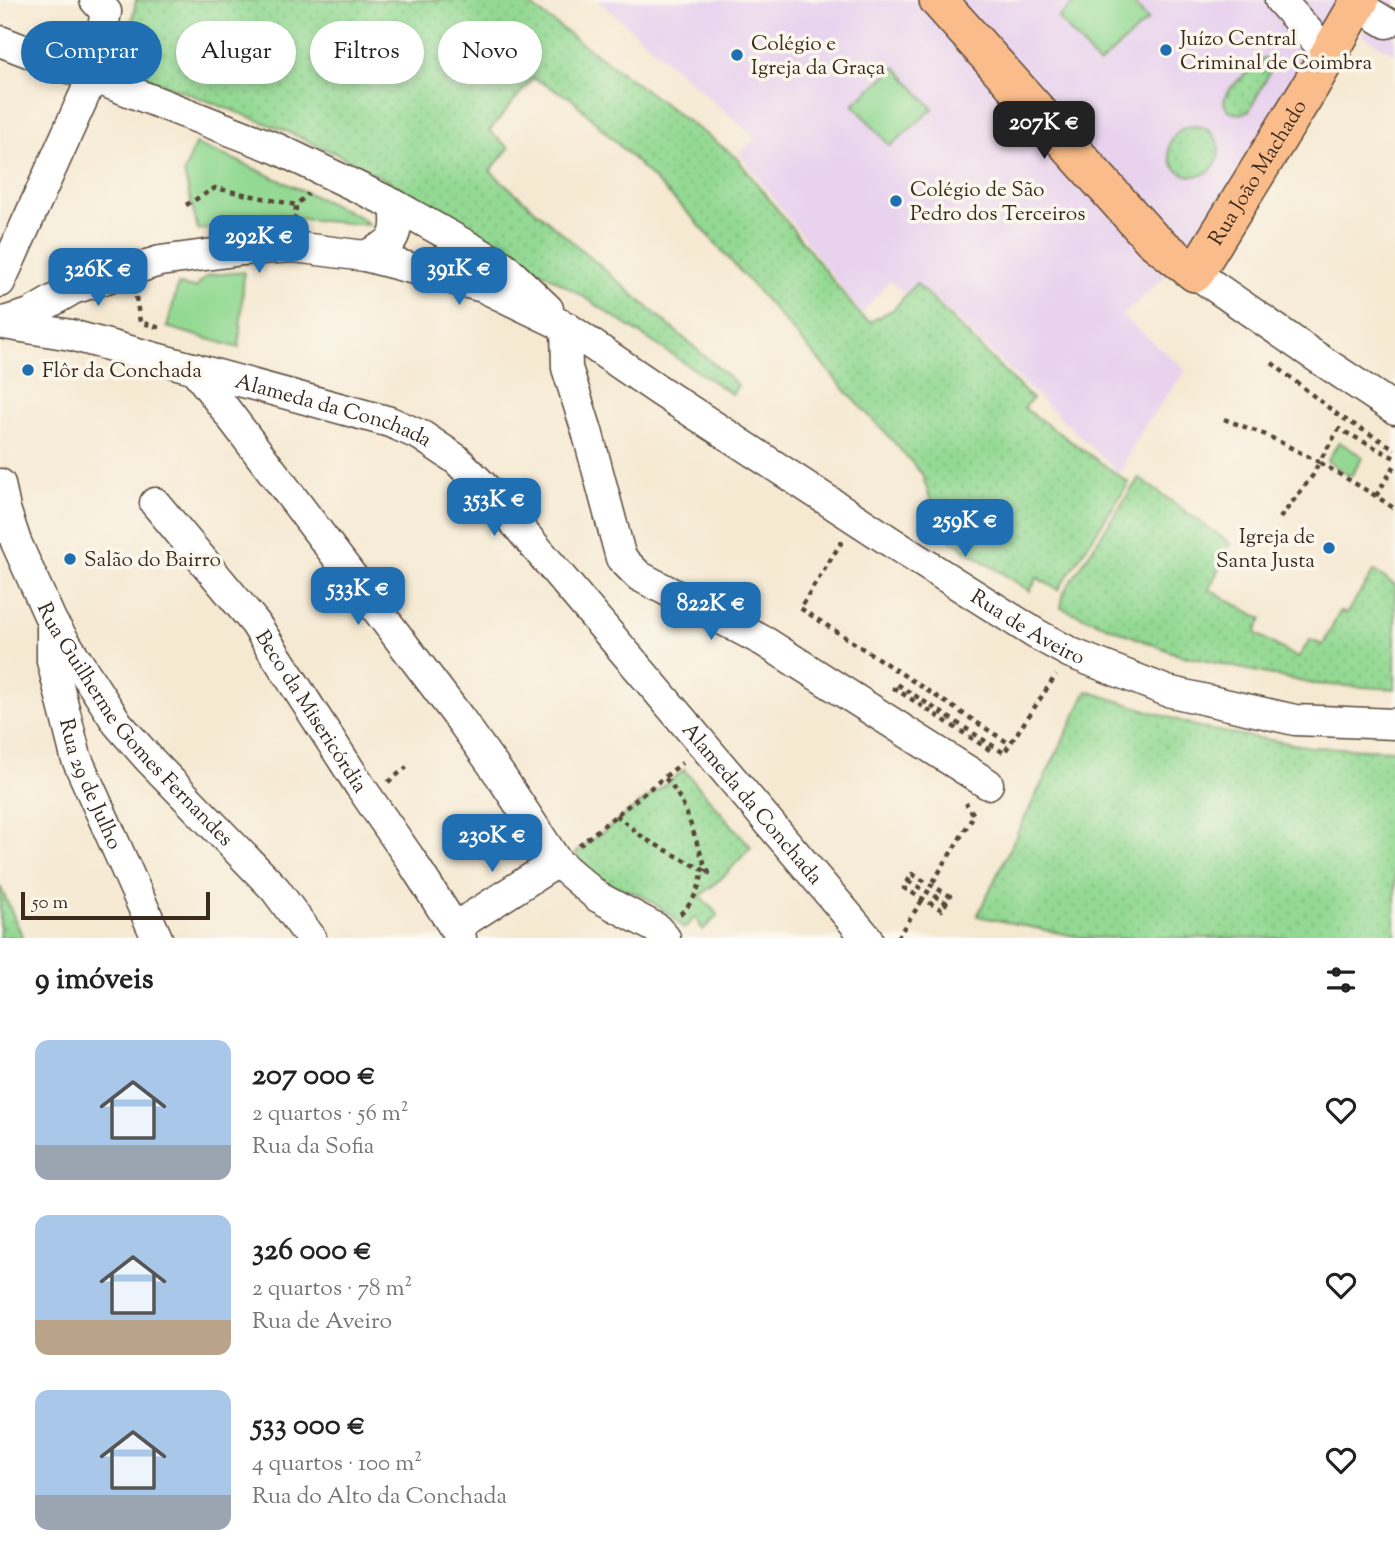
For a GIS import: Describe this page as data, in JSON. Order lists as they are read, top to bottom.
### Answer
{
  "streets": {
    "main road": ["Rua João Machado"],
    "street": [
      "Alameda da Conchada",
      "Rua de Aveiro",
      "Beco da Misericórdia",
      "Rua Guilherme Gomes Fernandes",
      "Rua 29 de Julho"
    ]
  },
  "crossings": [
    ["Alameda da Conchada", "Rua de Aveiro"],
    ["Rua Guilherme Gomes Fernandes", "Rua 29 de Julho"]
  ],
  "places": [
    "Juízo Central Criminal de Coimbra",
    "Colégio e Igreja da Graça",
    "Colégio de São Pedro dos Terceiros",
    "Flôr da Conchada",
    "Igreja de Santa Justa",
    "Salão do Bairro"
  ],
  "scale_bar": "50 m",
  "page": {
    "chip": [
      "Comprar",
      "Alugar",
      "Filtros",
      "Novo"
    ],
    "price": [
      "207K €",
      "292K €",
      "391K €",
      "326K €",
      "353K €",
      "259K €",
      "533K €",
      "822K €",
      "230K €"
    ],
    "scale": "50 m",
    "heading": "9 imóveis",
    "list": [
      {
        "name": "207 000 €",
        "note": "2 quartos · 56 m² · Rua da Sofia"
      },
      {
        "name": "326 000 €",
        "note": "2 quartos · 78 m² · Rua de Aveiro"
      },
      {
        "name": "533 000 €",
        "note": "4 quartos · 100 m² · Rua do Alto da Conchada"
      }
    ]
  }
}
